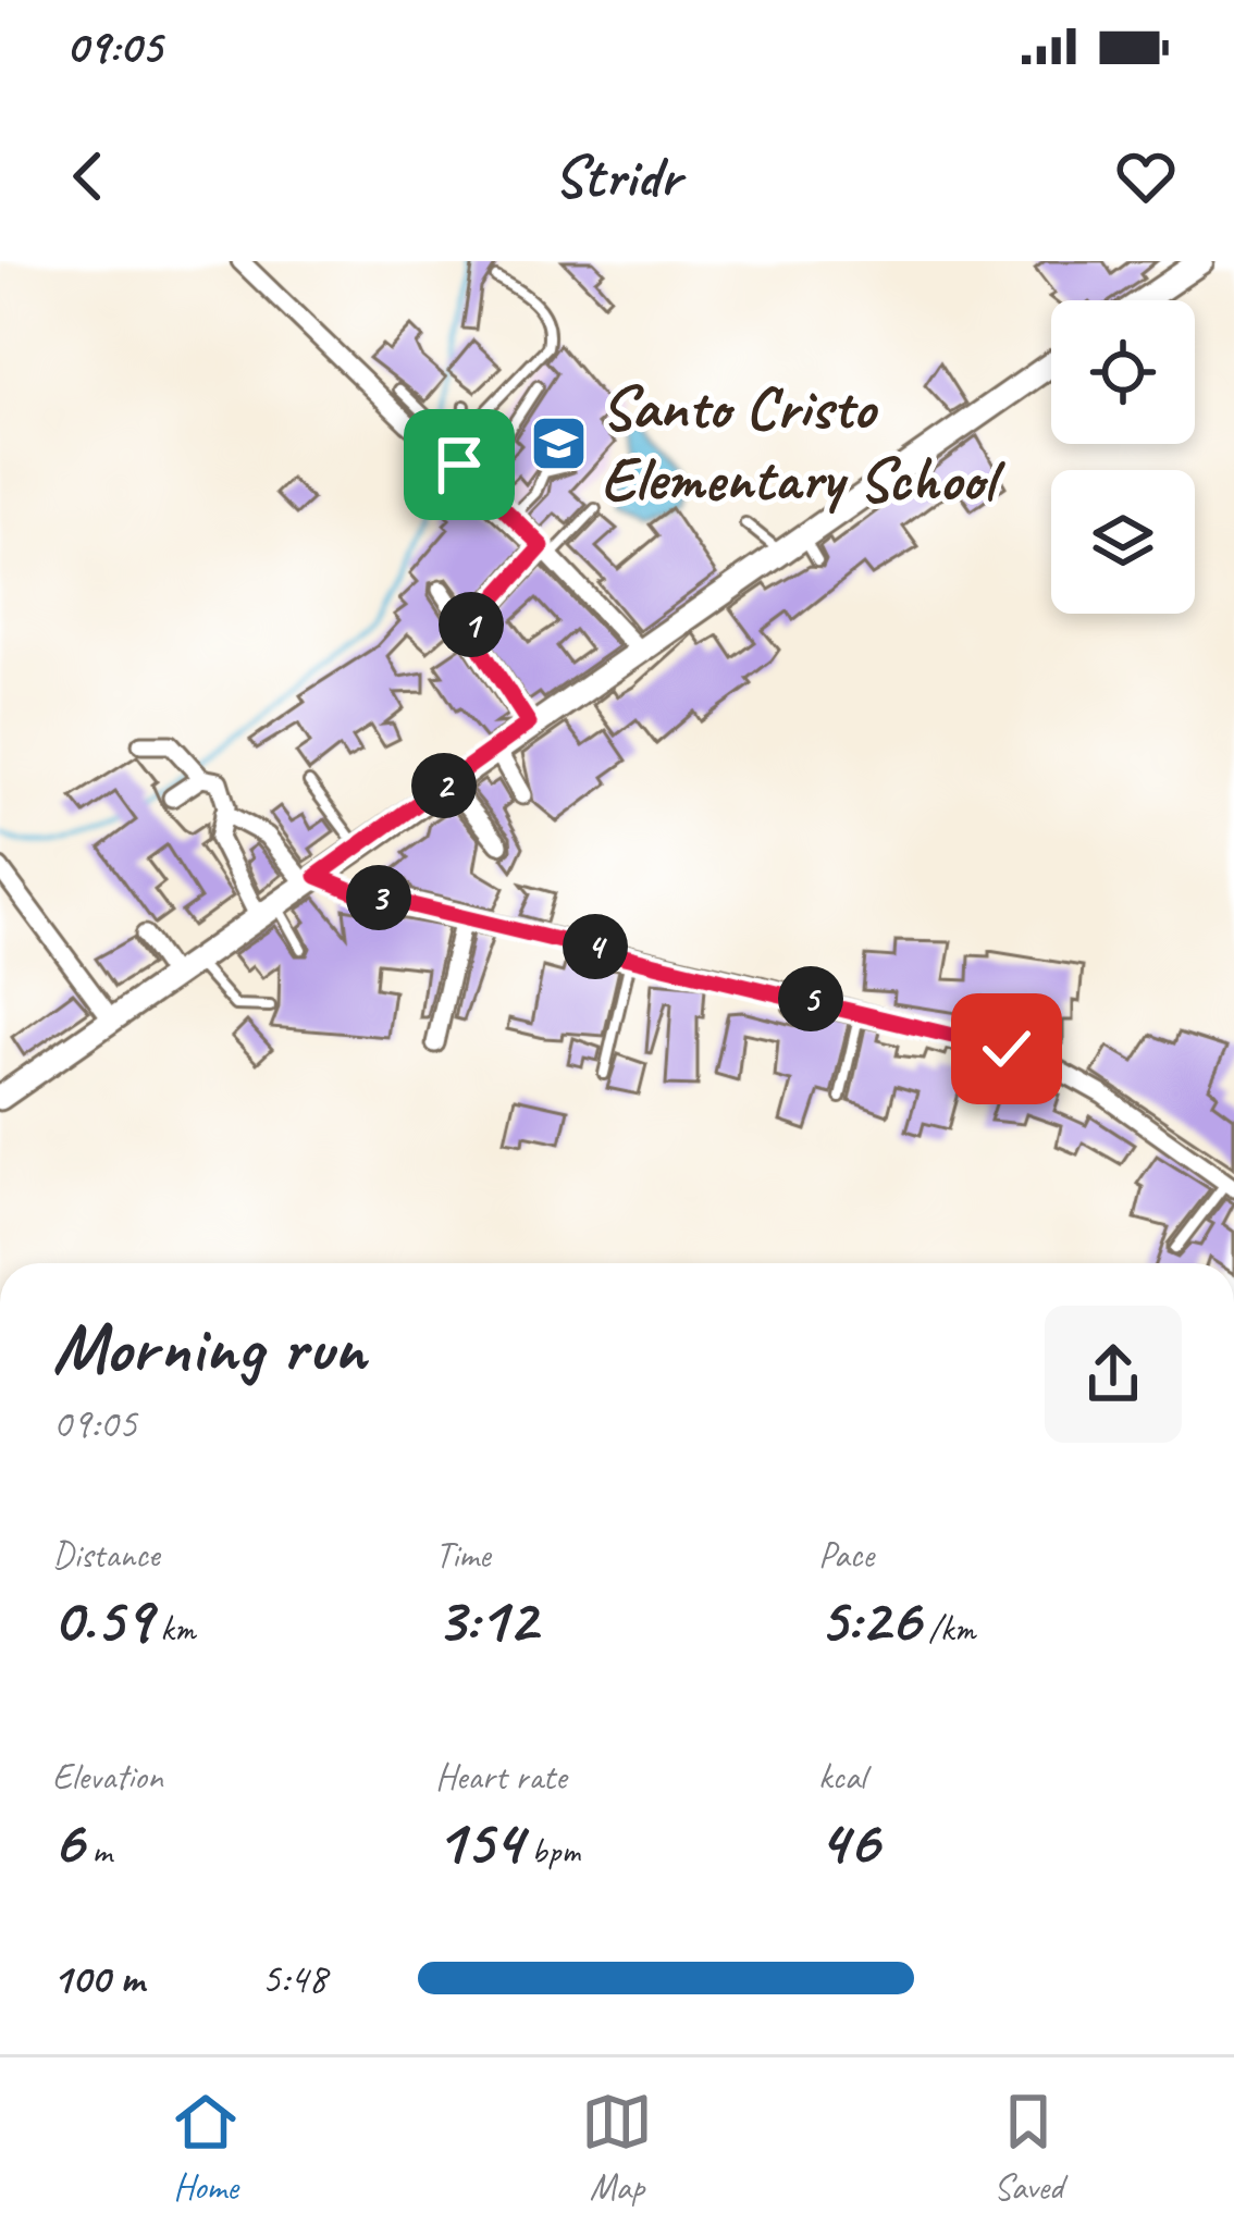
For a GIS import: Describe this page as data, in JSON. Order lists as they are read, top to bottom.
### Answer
{
  "places": {
    "school or university": ["Santo Cristo Elementary School"]
  },
  "page": {
    "status": "09:05",
    "header": "Stridr",
    "pins": [
      "1",
      "2",
      "3",
      "4",
      "5"
    ],
    "heading": ["Morning run", "09:05"],
    "stats": [
      ["Distance", "0.59 km"],
      ["Time", "3:12"],
      ["Pace", "5:26 /km"],
      ["Elevation", "6 m"],
      ["Heart rate", "154 bpm"],
      ["kcal", "46"]
    ],
    "list": [
      {
        "name": "100 m",
        "note": "5:48"
      }
    ],
    "tabs": ["Home", "Map", "Saved"]
  }
}
